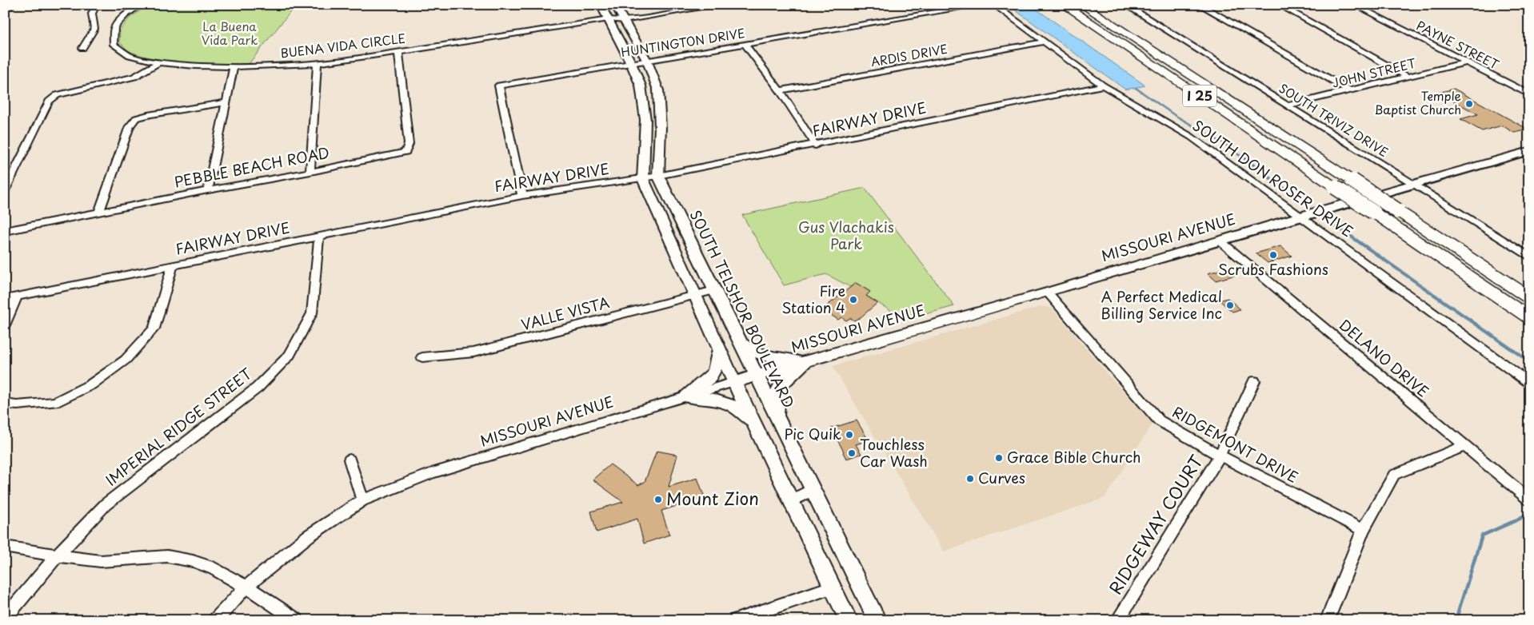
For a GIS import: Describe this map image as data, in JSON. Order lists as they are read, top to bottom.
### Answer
{
  "streets": {
    "highway": ["I 25"],
    "main road": ["MISSOURI AVENUE", "SOUTH TELSHOR BOULEVARD"],
    "street": [
      "HUNTINGTON DRIVE",
      "PAYNE STREET",
      "BUENA VIDA CIRCLE",
      "ARDIS DRIVE",
      "JOHN STREET",
      "FAIRWAY DRIVE",
      "SOUTH TRIVIZ DRIVE",
      "PEBBLE BEACH ROAD",
      "SOUTH DON ROSER DRIVE",
      "VALLE VISTA",
      "DELANO DRIVE",
      "IMPERIAL RIDGE STREET",
      "RIDGEMONT DRIVE",
      "RIDGEWAY COURT"
    ]
  },
  "crossings": [
    ["HUNTINGTON DRIVE", "FAIRWAY DRIVE"],
    ["HUNTINGTON DRIVE", "SOUTH TELSHOR BOULEVARD"],
    ["PAYNE STREET", "JOHN STREET"],
    ["BUENA VIDA CIRCLE", "PEBBLE BEACH ROAD"],
    ["BUENA VIDA CIRCLE", "SOUTH TELSHOR BOULEVARD"],
    ["ARDIS DRIVE", "SOUTH DON ROSER DRIVE"],
    ["JOHN STREET", "SOUTH TRIVIZ DRIVE"],
    ["FAIRWAY DRIVE", "SOUTH DON ROSER DRIVE"],
    ["FAIRWAY DRIVE", "SOUTH TELSHOR BOULEVARD"],
    ["FAIRWAY DRIVE", "IMPERIAL RIDGE STREET"],
    ["SOUTH TRIVIZ DRIVE", "MISSOURI AVENUE"],
    ["SOUTH DON ROSER DRIVE", "MISSOURI AVENUE"],
    ["MISSOURI AVENUE", "SOUTH TELSHOR BOULEVARD"],
    ["MISSOURI AVENUE", "DELANO DRIVE"],
    ["MISSOURI AVENUE", "RIDGEMONT DRIVE"],
    ["SOUTH TELSHOR BOULEVARD", "VALLE VISTA"],
    ["RIDGEMONT DRIVE", "RIDGEWAY COURT"]
  ],
  "parks": ["La Buena Vida Park", "Gus Vlachakis Park"],
  "places": [
    "Temple Baptist Church",
    "Scrubs Fashions",
    "Fire Station 4",
    "A Perfect Medical Billing Service Inc",
    "Pic Quik",
    "Touchless Car Wash",
    "Grace Bible Church",
    "Curves",
    "Mount Zion"
  ]
}
